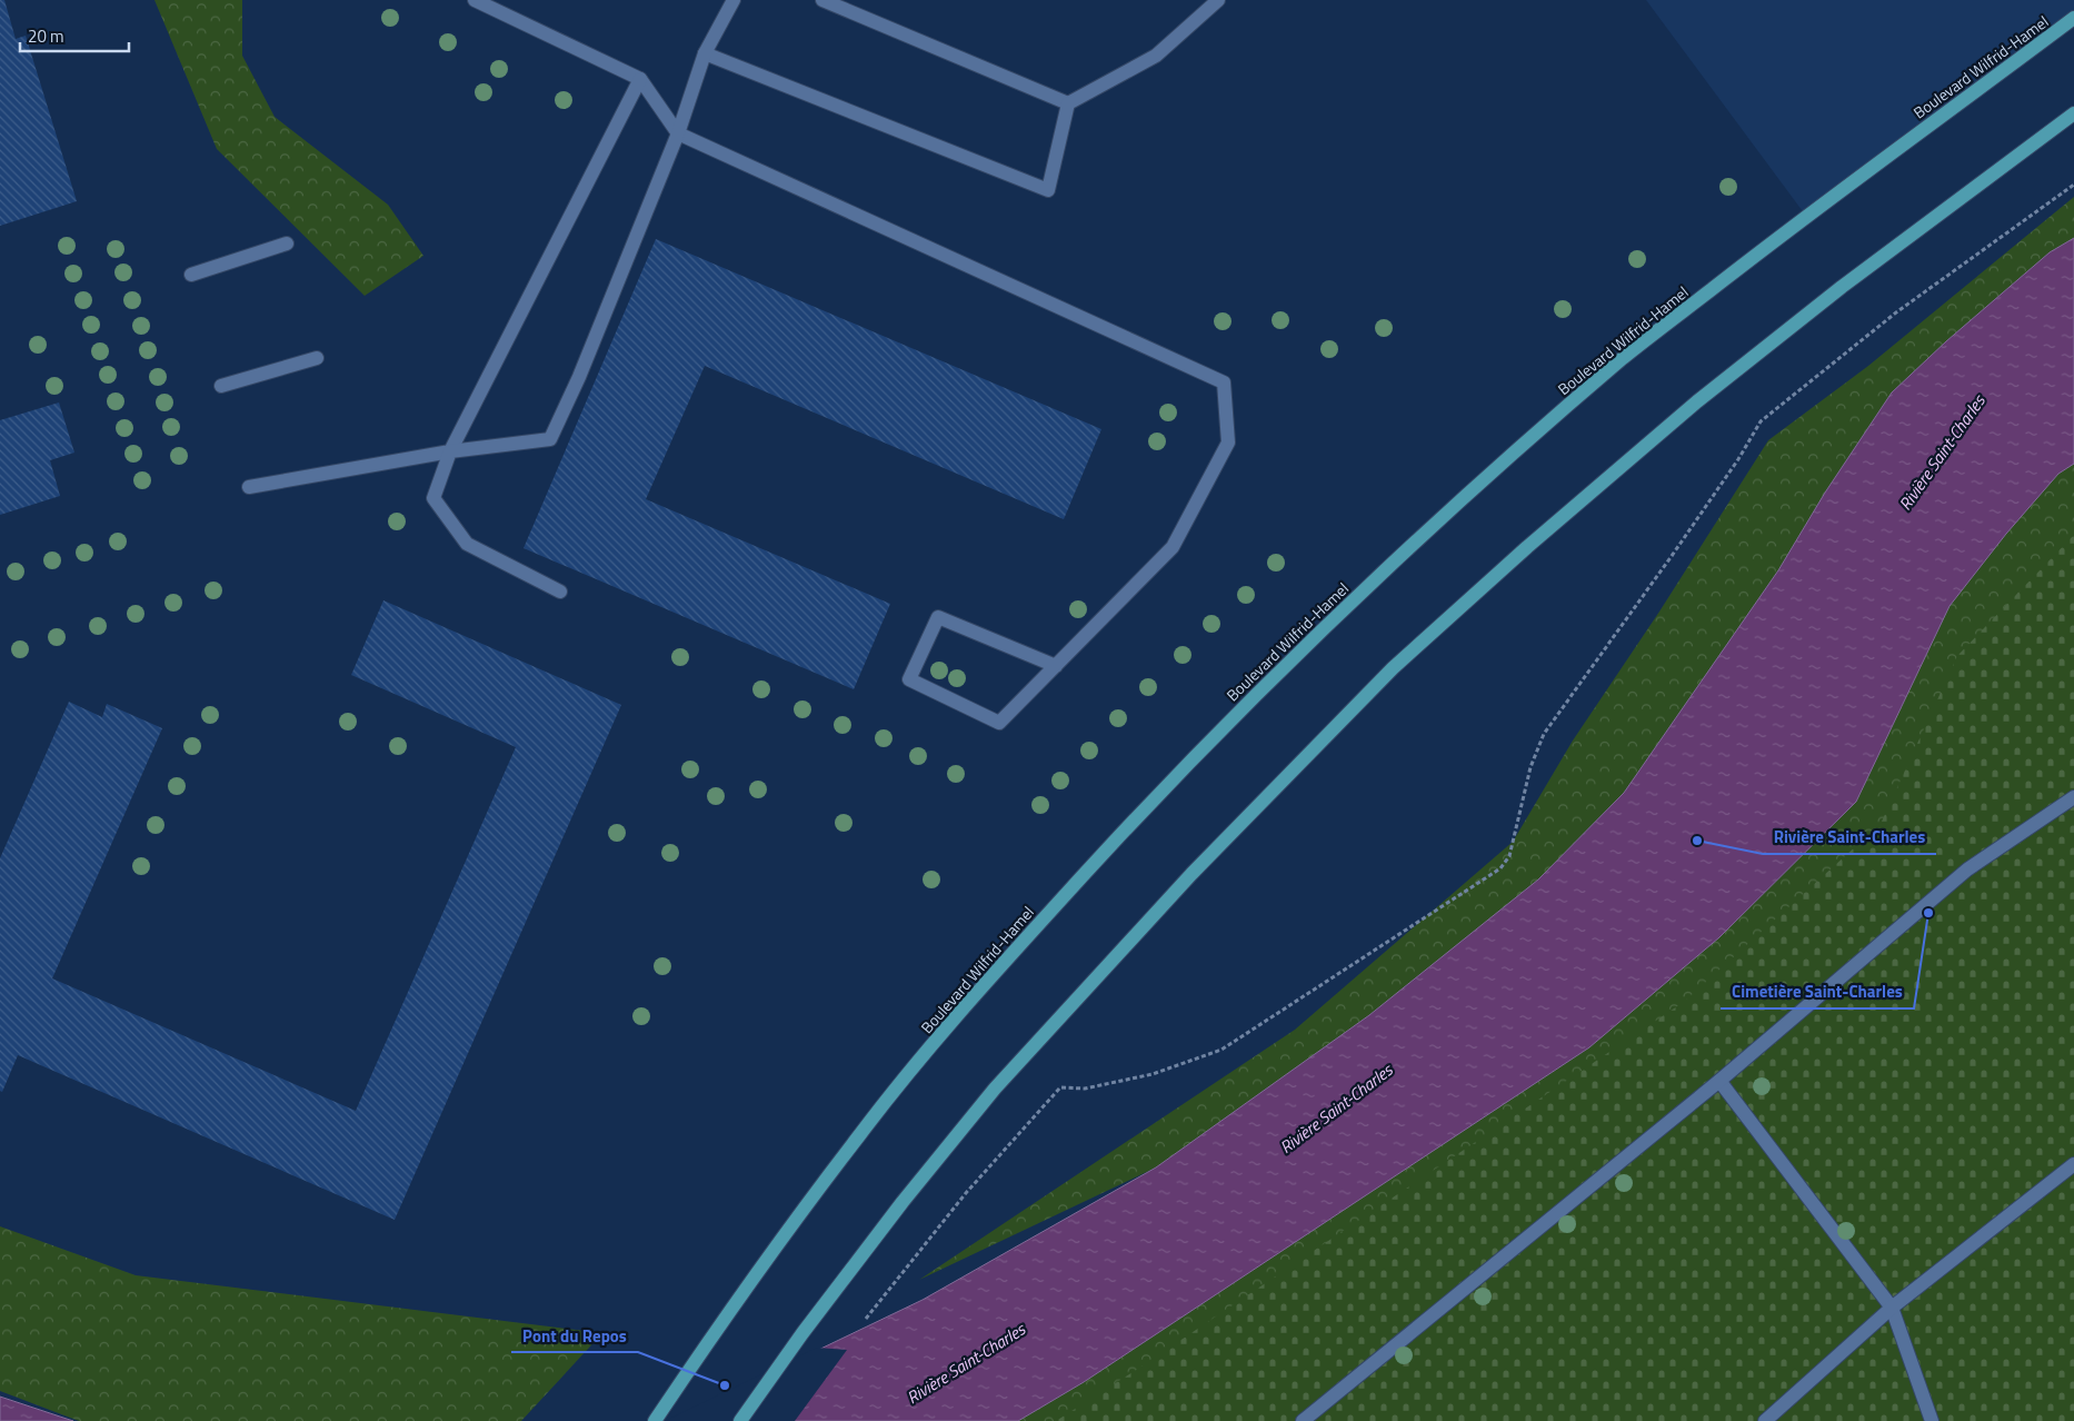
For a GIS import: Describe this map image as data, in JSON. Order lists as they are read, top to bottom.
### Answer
{
  "streets": {
    "main road": ["Boulevard Wilfrid-Hamel"]
  },
  "water": ["Rivière Saint-Charles"],
  "places": ["Rivière Saint-Charles", "Cimetière Saint-Charles", "Pont du Repos"],
  "scale_bar": "20 m"
}
